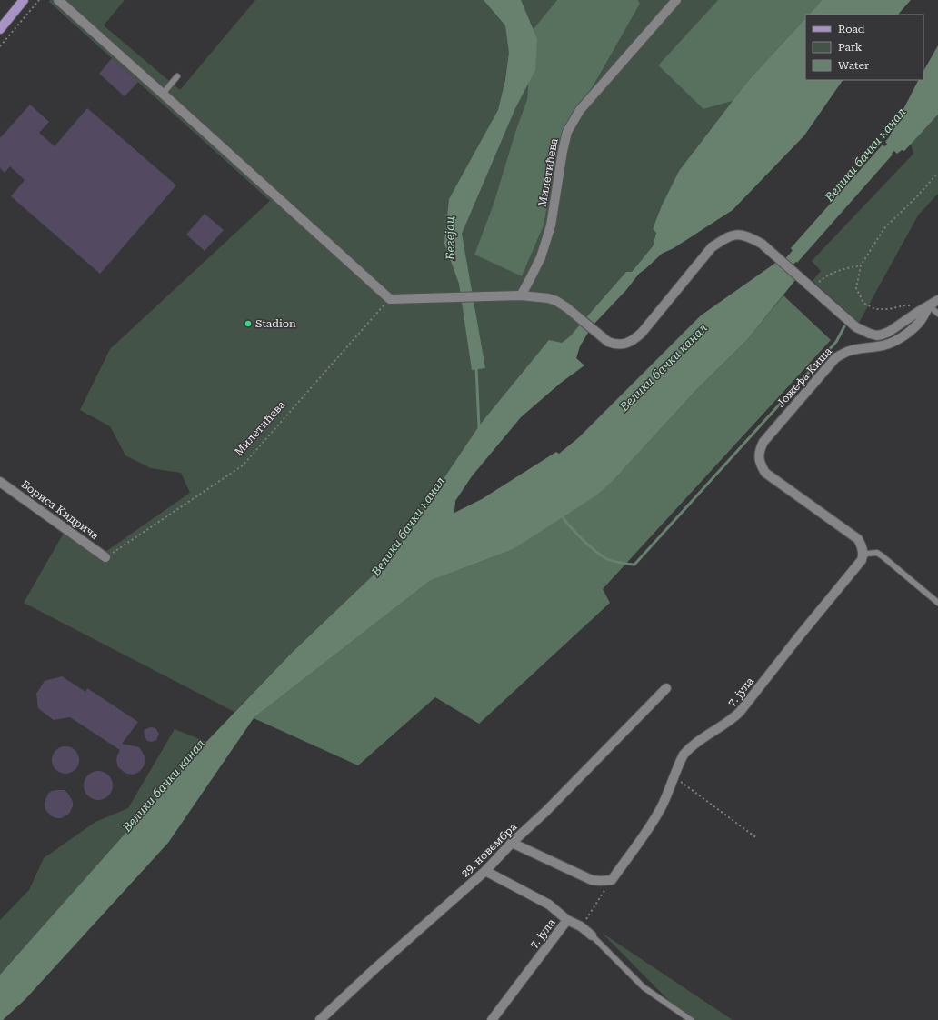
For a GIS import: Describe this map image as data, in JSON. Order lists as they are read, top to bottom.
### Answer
{
  "streets": {
    "street": [
      "Милетићева",
      "Јожефа Киша",
      "Бориса Кидрича",
      "7. јула",
      "29. новембра"
    ]
  },
  "crossings": [
    ["Милетићева", "Јожефа Киша"],
    ["Милетићева", "Бориса Кидрича"],
    ["Јожефа Киша", "7. јула"],
    ["7. јула", "29. новембра"]
  ],
  "water": ["Велики бачки канал", "Бегејац"],
  "places": ["Stadion"],
  "legend": ["Road", "Park", "Water"]
}
